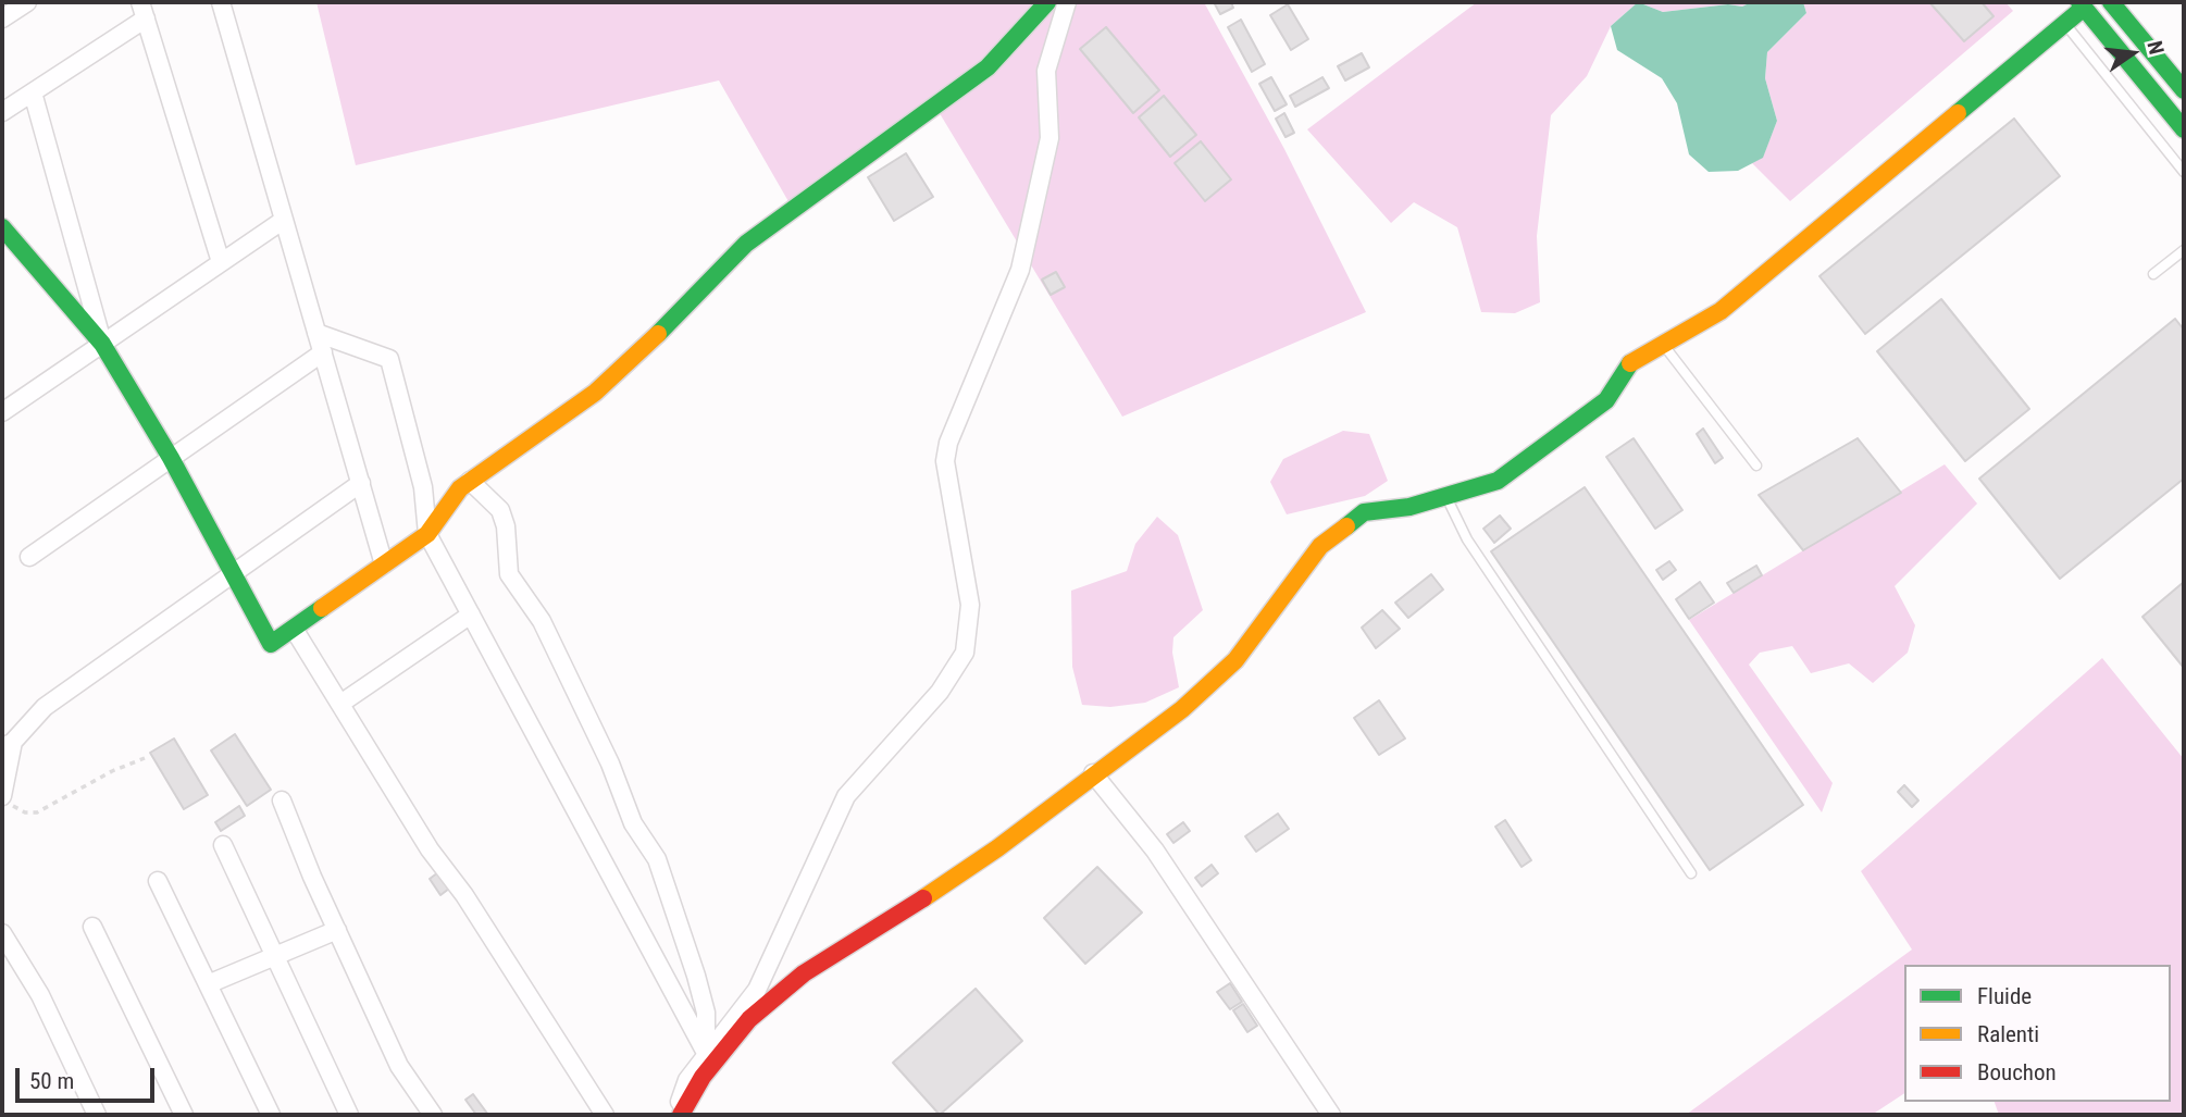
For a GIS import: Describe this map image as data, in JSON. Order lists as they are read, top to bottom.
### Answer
{
  "legend": ["Fluide", "Ralenti", "Bouchon"],
  "scale_bar": "50 m",
  "north": "right"
}
